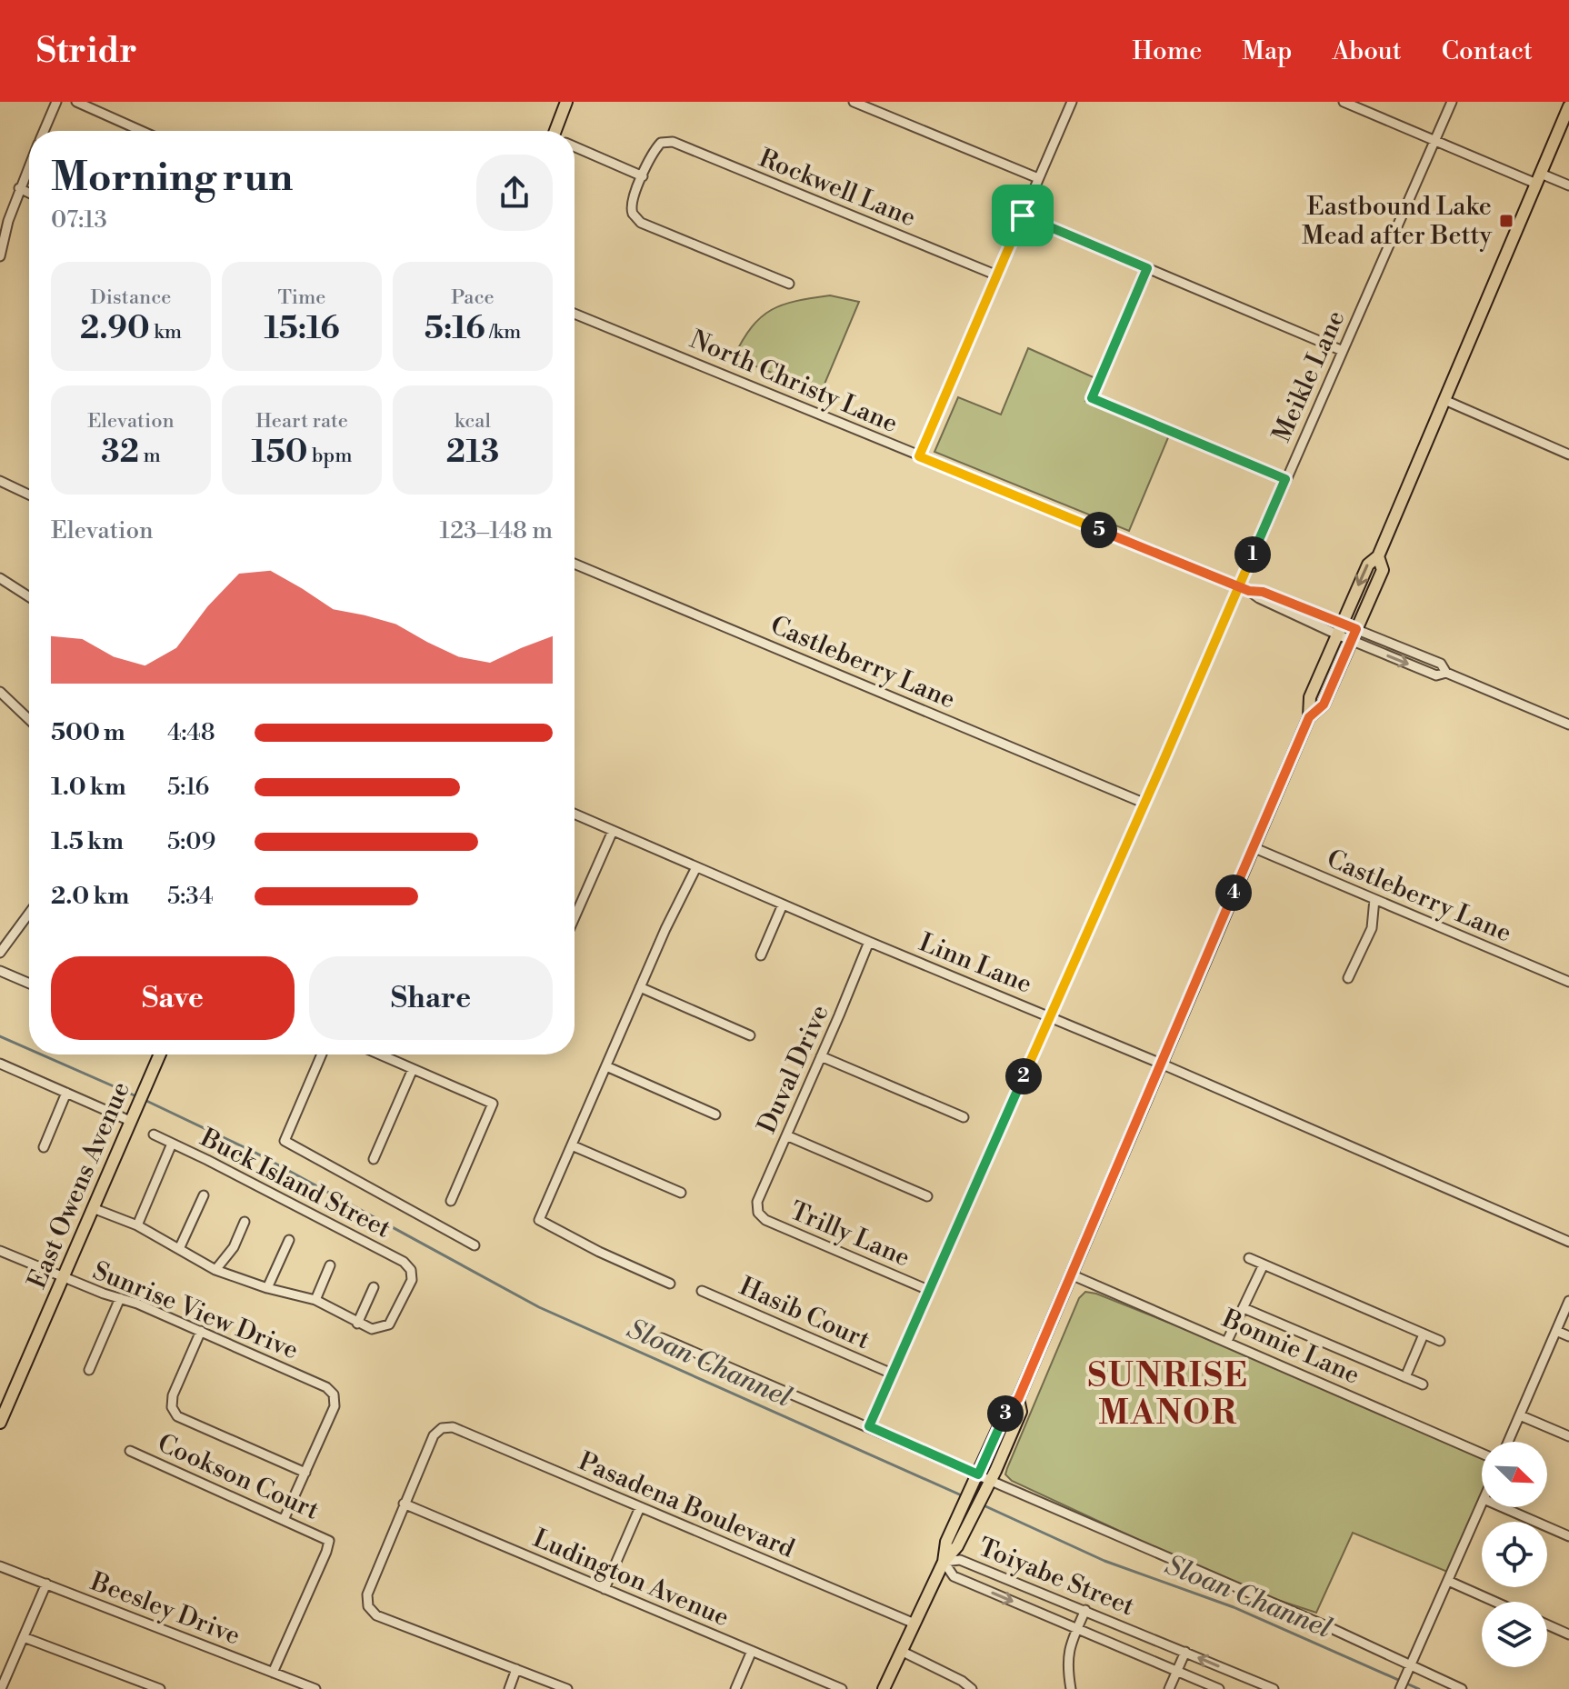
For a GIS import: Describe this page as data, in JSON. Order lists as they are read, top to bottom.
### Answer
{
  "streets": {
    "main road": ["East Owens Avenue"],
    "street": [
      "Rockwell Lane",
      "Meikle Lane",
      "North Christy Lane",
      "Castleberry Lane",
      "Linn Lane",
      "Duval Drive",
      "Buck Island Street",
      "Trilly Lane",
      "Sunrise View Drive",
      "Hasib Court",
      "Bonnie Lane",
      "Cookson Court",
      "Pasadena Boulevard",
      "Toiyabe Street",
      "Ludington Avenue",
      "Beesley Drive"
    ]
  },
  "crossings": [
    ["Meikle Lane", "North Christy Lane"],
    ["Meikle Lane", "Castleberry Lane"],
    ["Meikle Lane", "Linn Lane"],
    ["Meikle Lane", "Trilly Lane"],
    ["Meikle Lane", "Hasib Court"],
    ["Linn Lane", "Duval Drive"],
    ["Duval Drive", "Trilly Lane"],
    ["East Owens Avenue", "Sunrise View Drive"],
    ["Cookson Court", "Beesley Drive"],
    ["Pasadena Boulevard", "Ludington Avenue"]
  ],
  "districts": ["SUNRISE MANOR"],
  "water": ["Sloan Channel"],
  "places": {
    "transit": ["Eastbound Lake Mead after Betty"]
  },
  "north": "bottom right",
  "page": {
    "header": "Stridr",
    "nav": [
      "Home",
      "Map",
      "About",
      "Contact"
    ],
    "heading": ["Morning run", "07:13"],
    "stats": [
      ["Distance", "2.90 km"],
      ["Time", "15:16"],
      ["Pace", "5:16 /km"],
      ["Elevation", "32 m"],
      ["Heart rate", "150 bpm"],
      ["kcal", "213"]
    ],
    "chart": ["Elevation", "123–148 m"],
    "pins": [
      "5",
      "1",
      "4",
      "2",
      "3"
    ],
    "list": [
      {
        "name": "500 m",
        "note": "4:48"
      },
      {
        "name": "1.0 km",
        "note": "5:16"
      },
      {
        "name": "1.5 km",
        "note": "5:09"
      },
      {
        "name": "2.0 km",
        "note": "5:34"
      }
    ],
    "buttons": ["Save", "Share"]
  }
}
